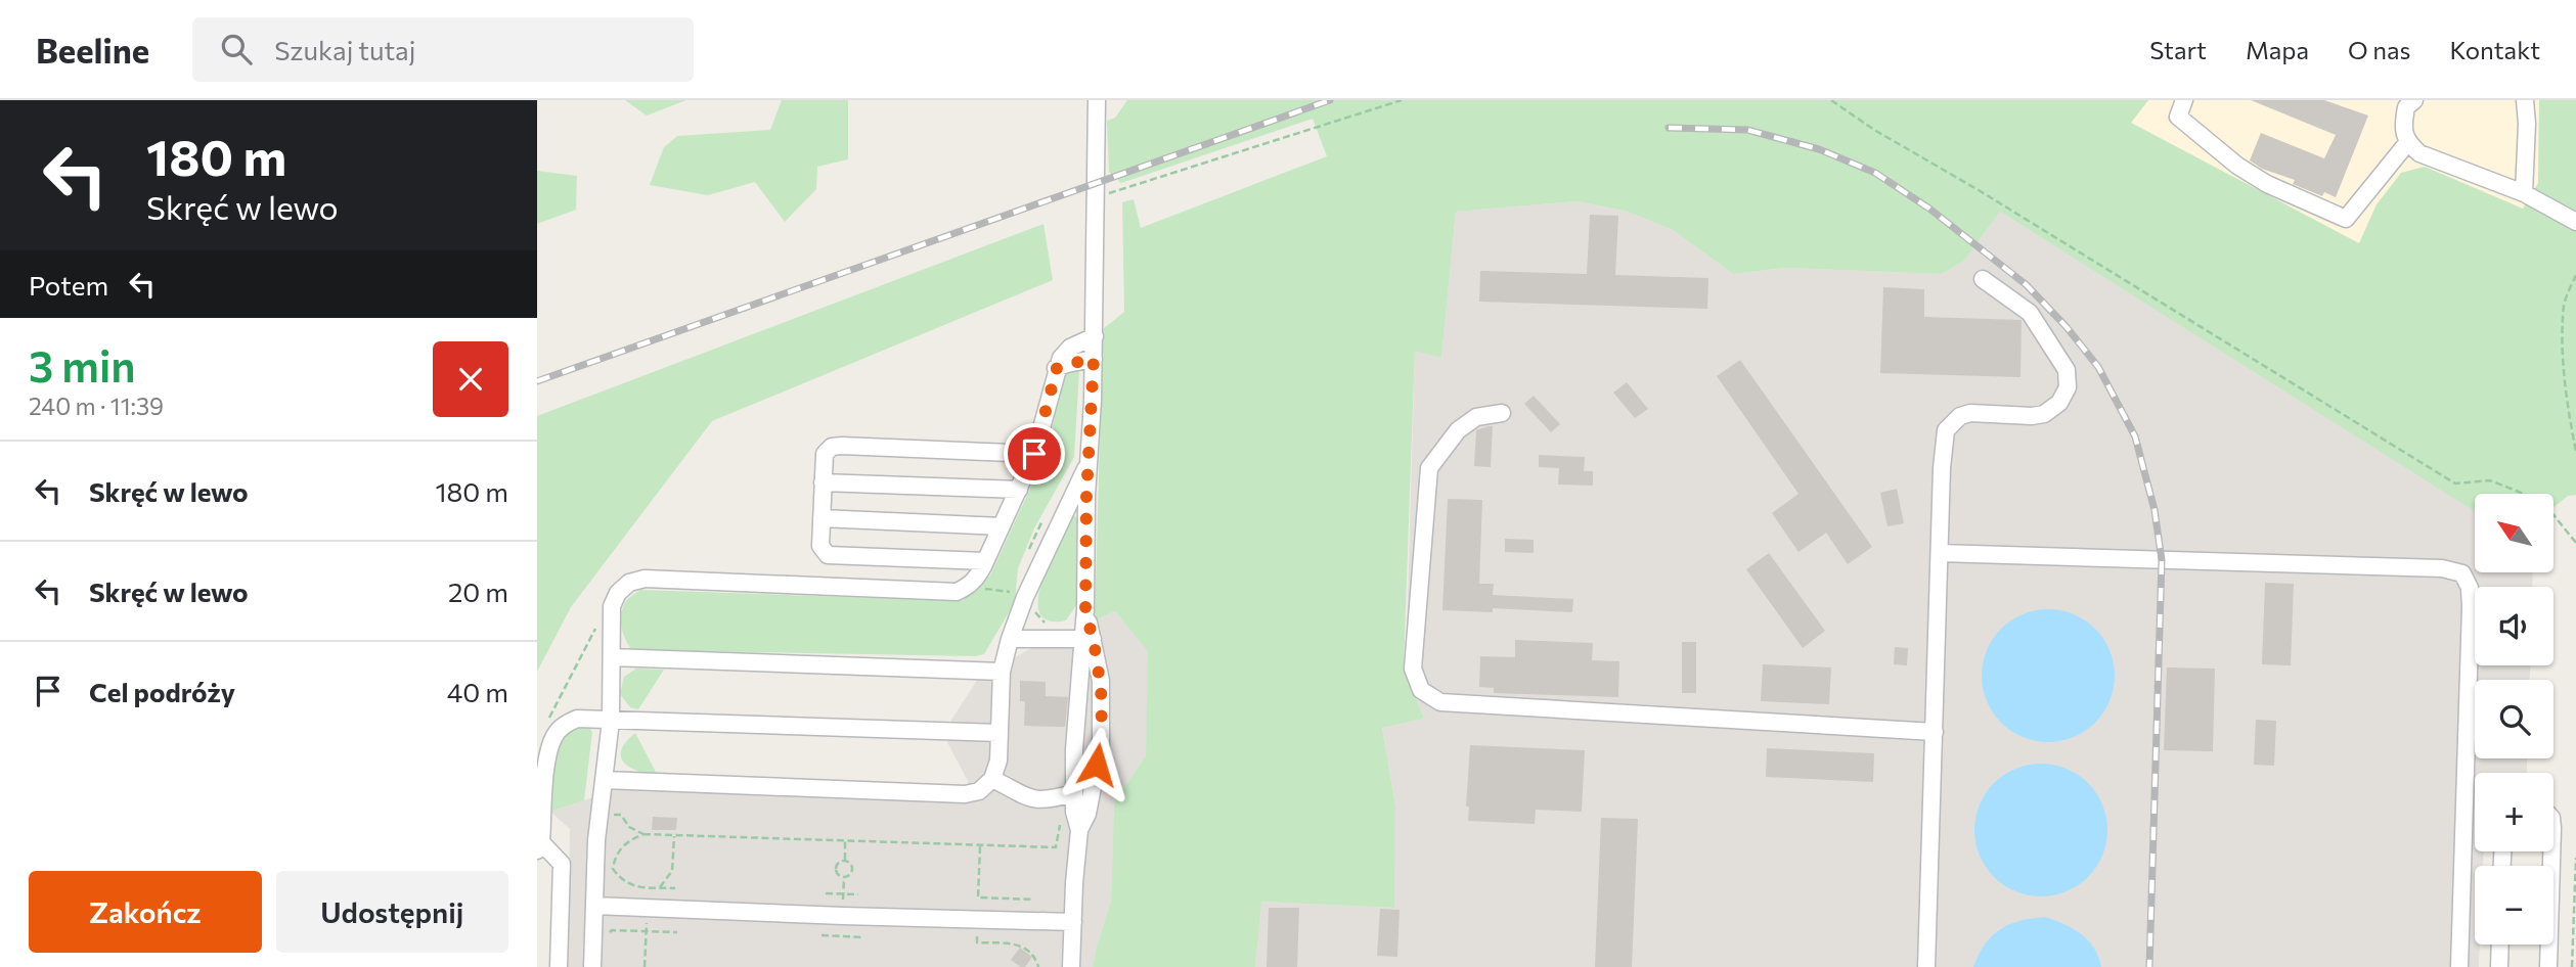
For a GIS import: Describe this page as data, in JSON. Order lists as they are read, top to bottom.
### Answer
{
  "north": "top left",
  "page": {
    "header": "Beeline",
    "search": "Szukaj tutaj",
    "nav": [
      "Start",
      "Mapa",
      "O nas",
      "Kontakt"
    ],
    "turn": ["180 m", "Skręć w lewo"],
    "then": "Potem",
    "heading": ["3 min", "240 m · 11:39"],
    "list": [
      {
        "name": "Skręć w lewo",
        "value": "180 m"
      },
      {
        "name": "Skręć w lewo",
        "value": "20 m"
      },
      {
        "name": "Cel podróży",
        "value": "40 m"
      }
    ],
    "map_buttons": ["+", "−"],
    "buttons": ["Zakończ", "Udostępnij"]
  }
}
